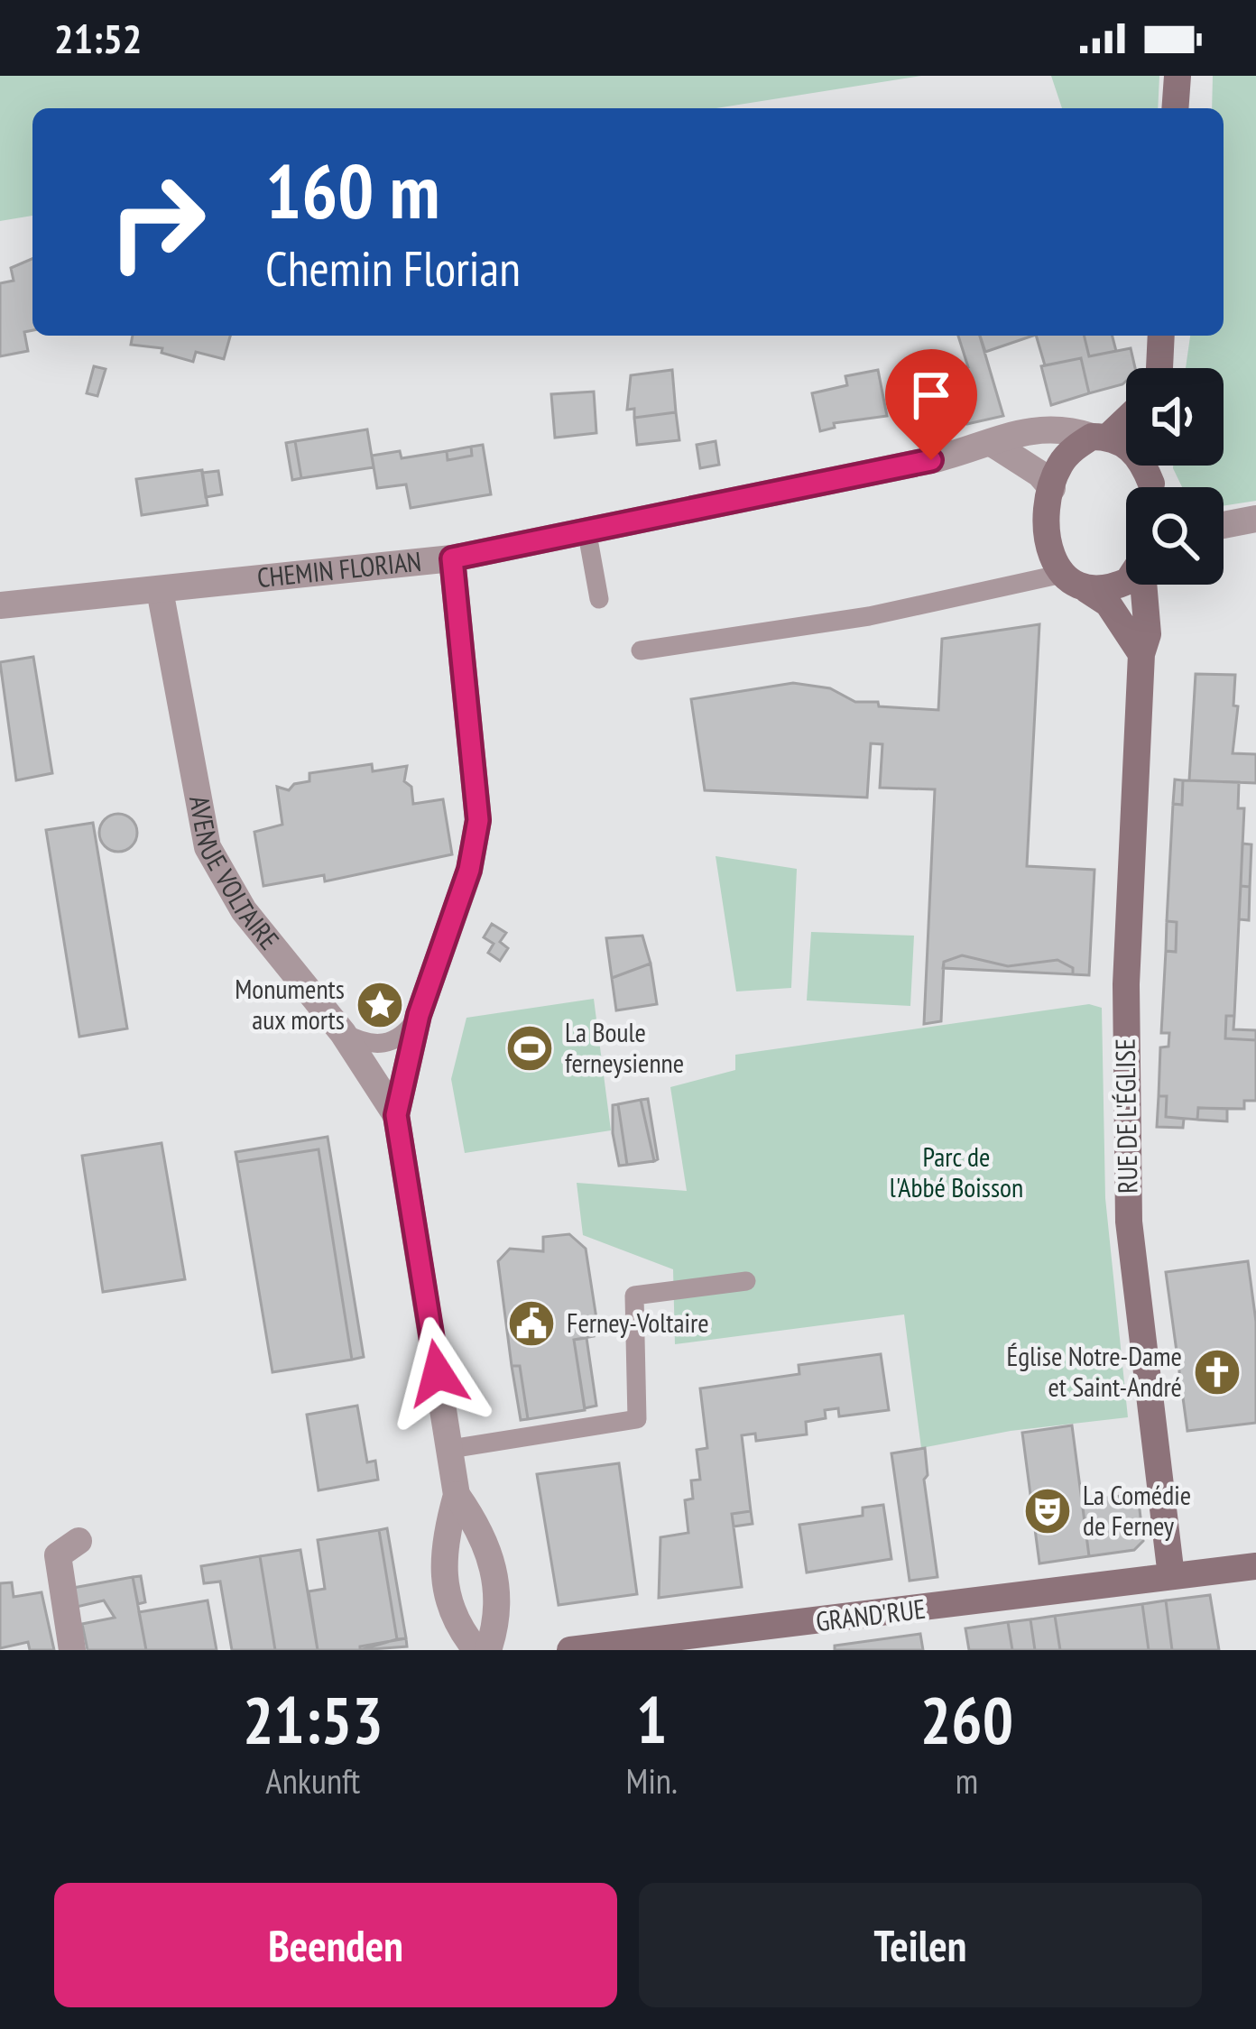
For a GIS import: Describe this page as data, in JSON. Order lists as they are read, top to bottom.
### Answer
{
  "streets": {
    "main road": ["RUE DE L'ÉGLISE", "GRAND'RUE"],
    "street": ["CHEMIN FLORIAN", "AVENUE VOLTAIRE"]
  },
  "crossings": [
    ["CHEMIN FLORIAN", "AVENUE VOLTAIRE"],
    ["RUE DE L'ÉGLISE", "GRAND'RUE"]
  ],
  "parks": ["Parc de l'Abbé Boisson"],
  "places": {
    "place": ["Monuments aux morts"],
    "sports": ["La Boule ferneysienne"],
    "public building": ["Ferney-Voltaire"],
    "church": ["Église Notre-Dame et Saint-André"],
    "theatre": ["La Comédie de Ferney"]
  },
  "page": {
    "status": "21:52",
    "turn": ["160 m", "Chemin Florian"],
    "eta": [
      "21:53",
      "Ankunft",
      "1",
      "Min.",
      "260",
      "m"
    ],
    "buttons": ["Beenden", "Teilen"]
  }
}
